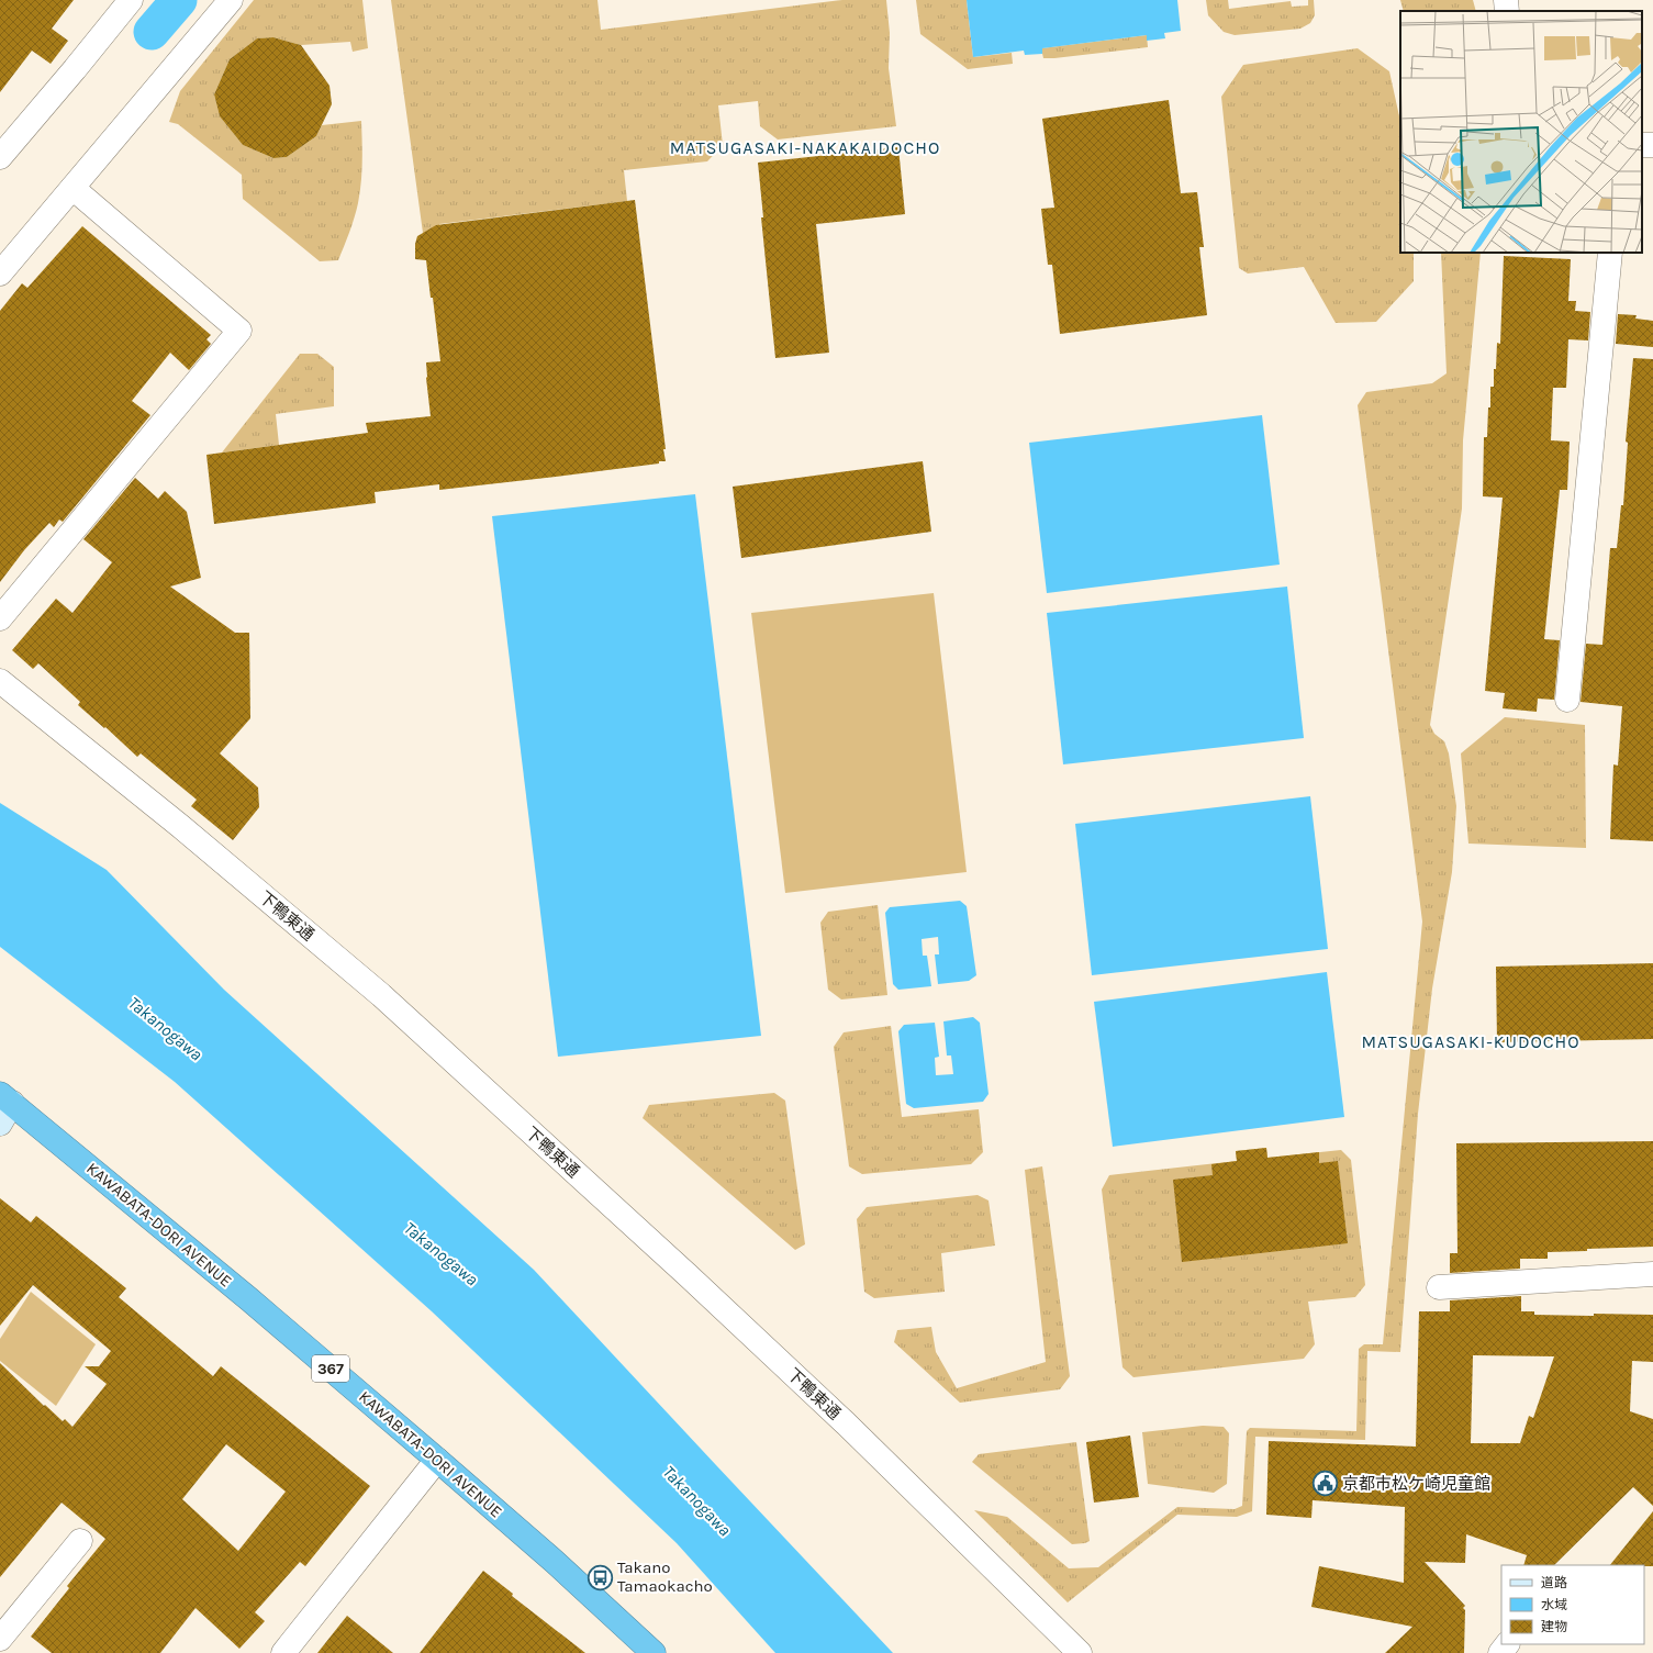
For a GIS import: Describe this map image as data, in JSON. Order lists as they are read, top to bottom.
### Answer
{
  "streets": {
    "highway": ["KAWABATA-DORI AVENUE", "367"],
    "street": ["下鴨東通"]
  },
  "districts": ["MATSUGASAKI-NAKAKAIDOCHO", "MATSUGASAKI-KUDOCHO"],
  "water": ["Takanogawa"],
  "places": {
    "public building": ["京都市松ケ崎児童館"],
    "bus stop": ["Takano Tamaokacho"]
  },
  "legend": ["道路", "水域", "建物"]
}
